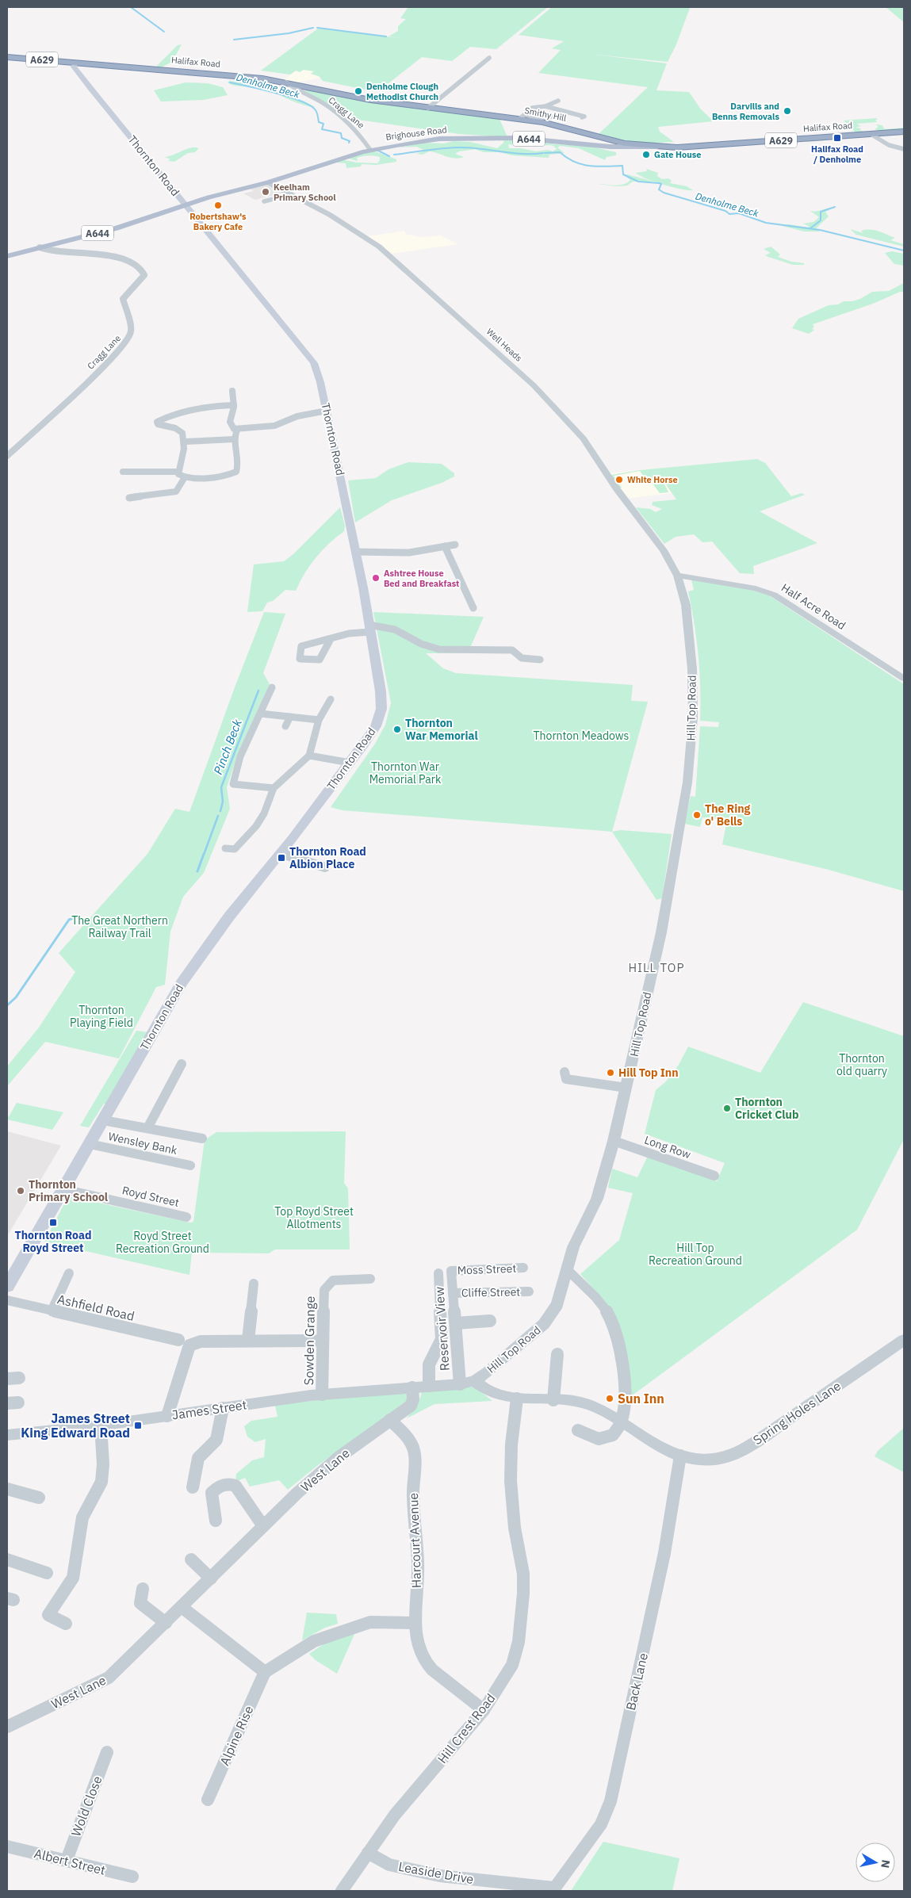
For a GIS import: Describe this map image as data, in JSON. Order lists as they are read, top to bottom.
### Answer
{
  "streets": {
    "highway": ["A629", "Halifax Road", "Smithy Hill"],
    "main road": ["Brighouse Road", "A644", "Thornton Road"],
    "street": [
      "Cragg Lane",
      "Well Heads",
      "Half Acre Road",
      "Hill Top Road",
      "Wensley Bank",
      "Long Row",
      "Royd Street",
      "Moss Street",
      "Cliffe Street",
      "Ashfield Road",
      "Reservoir View",
      "Sowden Grange",
      "James Street",
      "Spring Holes Lane",
      "West Lane",
      "Harcourt Avenue",
      "Back Lane",
      "Hill Crest Road",
      "Alpine Rise",
      "Wold Close",
      "Albert Street",
      "Leaside Drive"
    ]
  },
  "crossings": [
    ["Halifax Road", "Cragg Lane"],
    ["Halifax Road", "Smithy Hill"],
    ["Halifax Road", "Brighouse Road"],
    ["Halifax Road", "Thornton Road"],
    ["Cragg Lane", "Brighouse Road"],
    ["Cragg Lane", "A644"],
    ["Smithy Hill", "Brighouse Road"],
    ["Brighouse Road", "A644"],
    ["Brighouse Road", "Thornton Road"],
    ["Brighouse Road", "Well Heads"],
    ["A644", "Thornton Road"],
    ["Thornton Road", "Wensley Bank"],
    ["Thornton Road", "Royd Street"],
    ["Well Heads", "Half Acre Road"],
    ["Well Heads", "Hill Top Road"],
    ["Half Acre Road", "Hill Top Road"],
    ["Hill Top Road", "Long Row"],
    ["Moss Street", "Reservoir View"],
    ["Cliffe Street", "Reservoir View"],
    ["Sowden Grange", "James Street"],
    ["James Street", "West Lane"],
    ["Spring Holes Lane", "Back Lane"],
    ["West Lane", "Harcourt Avenue"],
    ["Harcourt Avenue", "Hill Crest Road"],
    ["Back Lane", "Leaside Drive"],
    ["Hill Crest Road", "Leaside Drive"],
    ["Wold Close", "Albert Street"]
  ],
  "districts": ["HILL TOP"],
  "water": ["Denholme Beck", "Pinch Beck"],
  "parks": [
    "Thornton Meadows",
    "Thornton War Memorial Park",
    "The Great Northern Railway Trail",
    "Thornton Playing Field",
    "Thornton old quarry",
    "Top Royd Street Allotments",
    "Royd Street Recreation Ground",
    "Hill Top Recreation Ground"
  ],
  "places": {
    "other": [
      "Denholme Clough Methodist Church",
      "Darvills and Benns Removals",
      "Gate House",
      "Keelham Primary School",
      "Robertshaw's Bakery Cafe",
      "White Horse",
      "Ashtree House Bed and Breakfast",
      "Thornton War Memorial",
      "The Ring o' Bells",
      "Hill Top Inn",
      "Thornton Cricket Club",
      "Thornton Primary School",
      "Sun Inn"
    ],
    "transit": [
      "Halifax Road / Denholme",
      "Thornton Road Albion Place",
      "Thornton Road Royd Street",
      "James Street King Edward Road"
    ]
  },
  "north": "right"
}
